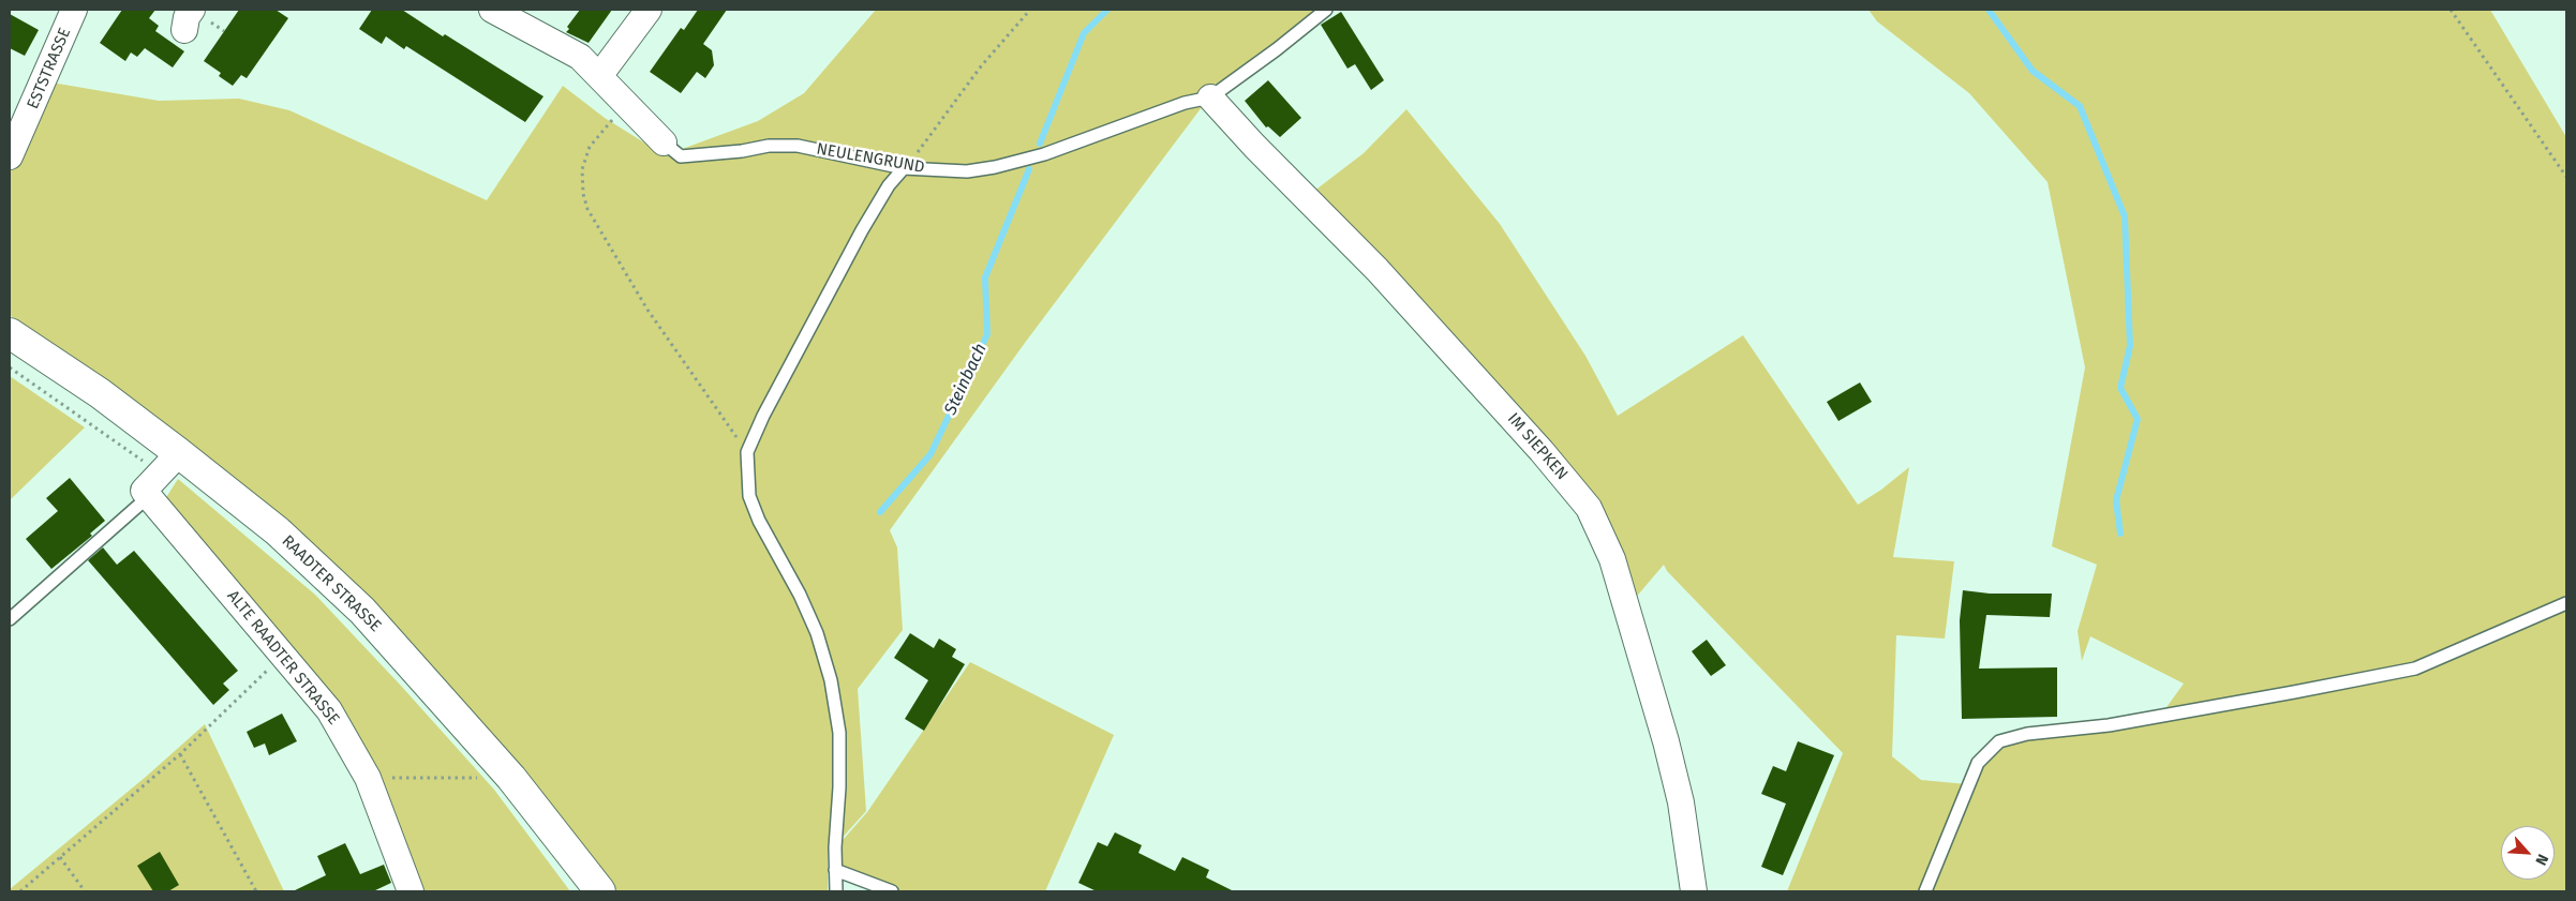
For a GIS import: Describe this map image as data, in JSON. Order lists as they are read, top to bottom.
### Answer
{
  "streets": {
    "main road": ["RAADTER STRASSE"],
    "street": [
      "ESTSTRASSE",
      "NEULENGRUND",
      "IM SIEPKEN",
      "ALTE RAADTER STRASSE"
    ]
  },
  "crossings": [
    ["NEULENGRUND", "IM SIEPKEN"]
  ],
  "water": ["Steinbach"],
  "north": "bottom right"
}
